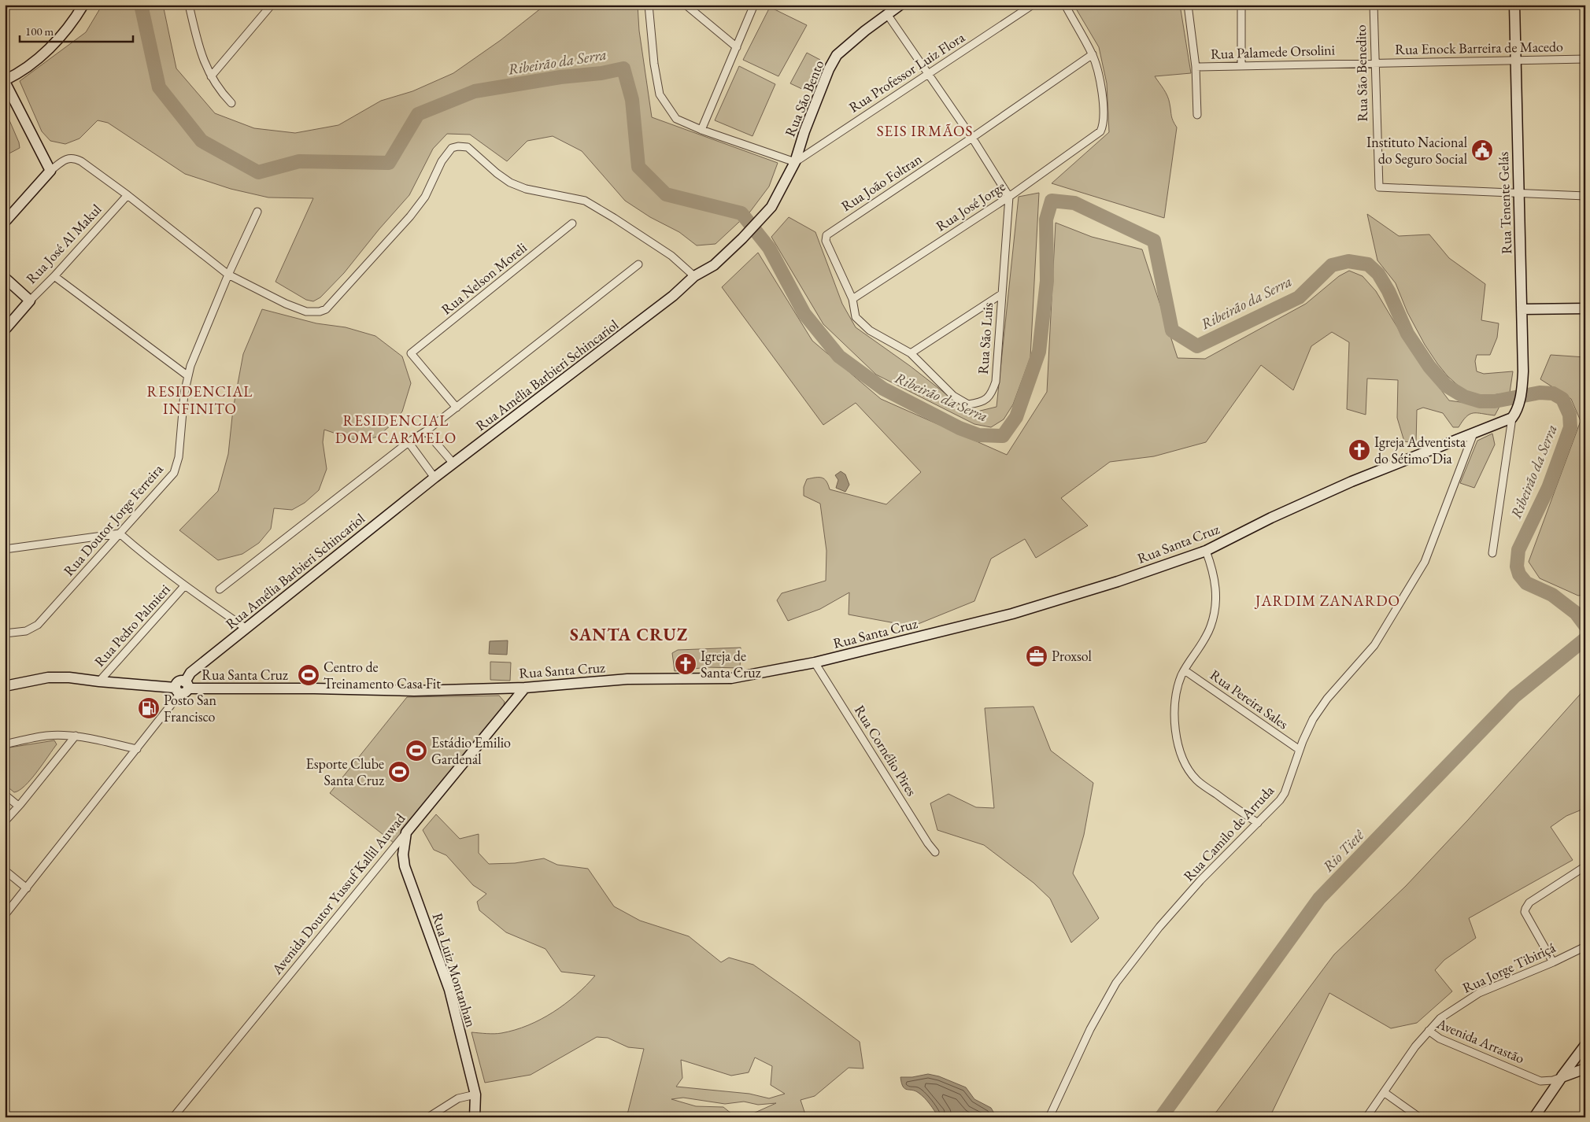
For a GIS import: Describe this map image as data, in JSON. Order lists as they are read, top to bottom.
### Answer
{
  "streets": {
    "street": [
      "Rua Enock Barreira de Macedo",
      "Rua Palamede Orsolini",
      "Rua Professor Luiz Flora",
      "Rua São Benedito",
      "Rua São Bento",
      "Rua João Foltran",
      "Rua Tenente Gelás",
      "Rua José Jorge",
      "Rua José Al Makul",
      "Rua Nelson Moreli",
      "Rua São Luis",
      "Rua Amélia Barbieri Schincariol",
      "Rua Doutor Jorge Ferreira",
      "Rua Santa Cruz",
      "Rua Pedro Palmieri",
      "Rua Pereira Sales",
      "Rua Cornélio Pires",
      "Rua Camilo de Arruda",
      "Avenida Doutor Yussuf Kallil Auwad",
      "Rua Jorge Tibiriçá",
      "Rua Luiz Montanhan",
      "Avenida Arrastão"
    ]
  },
  "crossings": [
    ["Rua Enock Barreira de Macedo", "Rua Palamede Orsolini"],
    ["Rua Enock Barreira de Macedo", "Rua São Benedito"],
    ["Rua Enock Barreira de Macedo", "Rua Tenente Gelás"],
    ["Rua Palamede Orsolini", "Rua São Benedito"],
    ["Rua Professor Luiz Flora", "Rua São Bento"],
    ["Rua Professor Luiz Flora", "Rua Amélia Barbieri Schincariol"],
    ["Rua São Benedito", "Rua Tenente Gelás"],
    ["Rua São Bento", "Rua Amélia Barbieri Schincariol"],
    ["Rua João Foltran", "Rua José Jorge"],
    ["Rua João Foltran", "Rua São Luis"],
    ["Rua Tenente Gelás", "Rua Santa Cruz"],
    ["Rua José Jorge", "Rua São Luis"],
    ["Rua Amélia Barbieri Schincariol", "Rua Santa Cruz"],
    ["Rua Santa Cruz", "Rua Pedro Palmieri"],
    ["Rua Santa Cruz", "Rua Cornélio Pires"],
    ["Rua Santa Cruz", "Rua Camilo de Arruda"],
    ["Rua Santa Cruz", "Avenida Doutor Yussuf Kallil Auwad"],
    ["Rua Pereira Sales", "Rua Camilo de Arruda"],
    ["Avenida Doutor Yussuf Kallil Auwad", "Rua Luiz Montanhan"],
    ["Rua Jorge Tibiriçá", "Avenida Arrastão"]
  ],
  "districts": [
    "SEIS IRMÃOS",
    "RESIDENCIAL INFINITO",
    "RESIDENCIAL DOM CARMELO",
    "JARDIM ZANARDO",
    "SANTA CRUZ"
  ],
  "water": ["Ribeirão da Serra", "Rio Tietê"],
  "places": {
    "public building": ["Instituto Nacional do Seguro Social"],
    "church": ["Igreja Adventista do Sétimo Dia", "Igreja de Santa Cruz"],
    "office": ["Proxsol"],
    "sports": ["Centro de Treinamento Casa Fit", "Estádio Emilio Gardenal", "Esporte Clube Santa Cruz"],
    "fuel station": ["Posto San Francisco"]
  },
  "scale_bar": "100 m"
}
